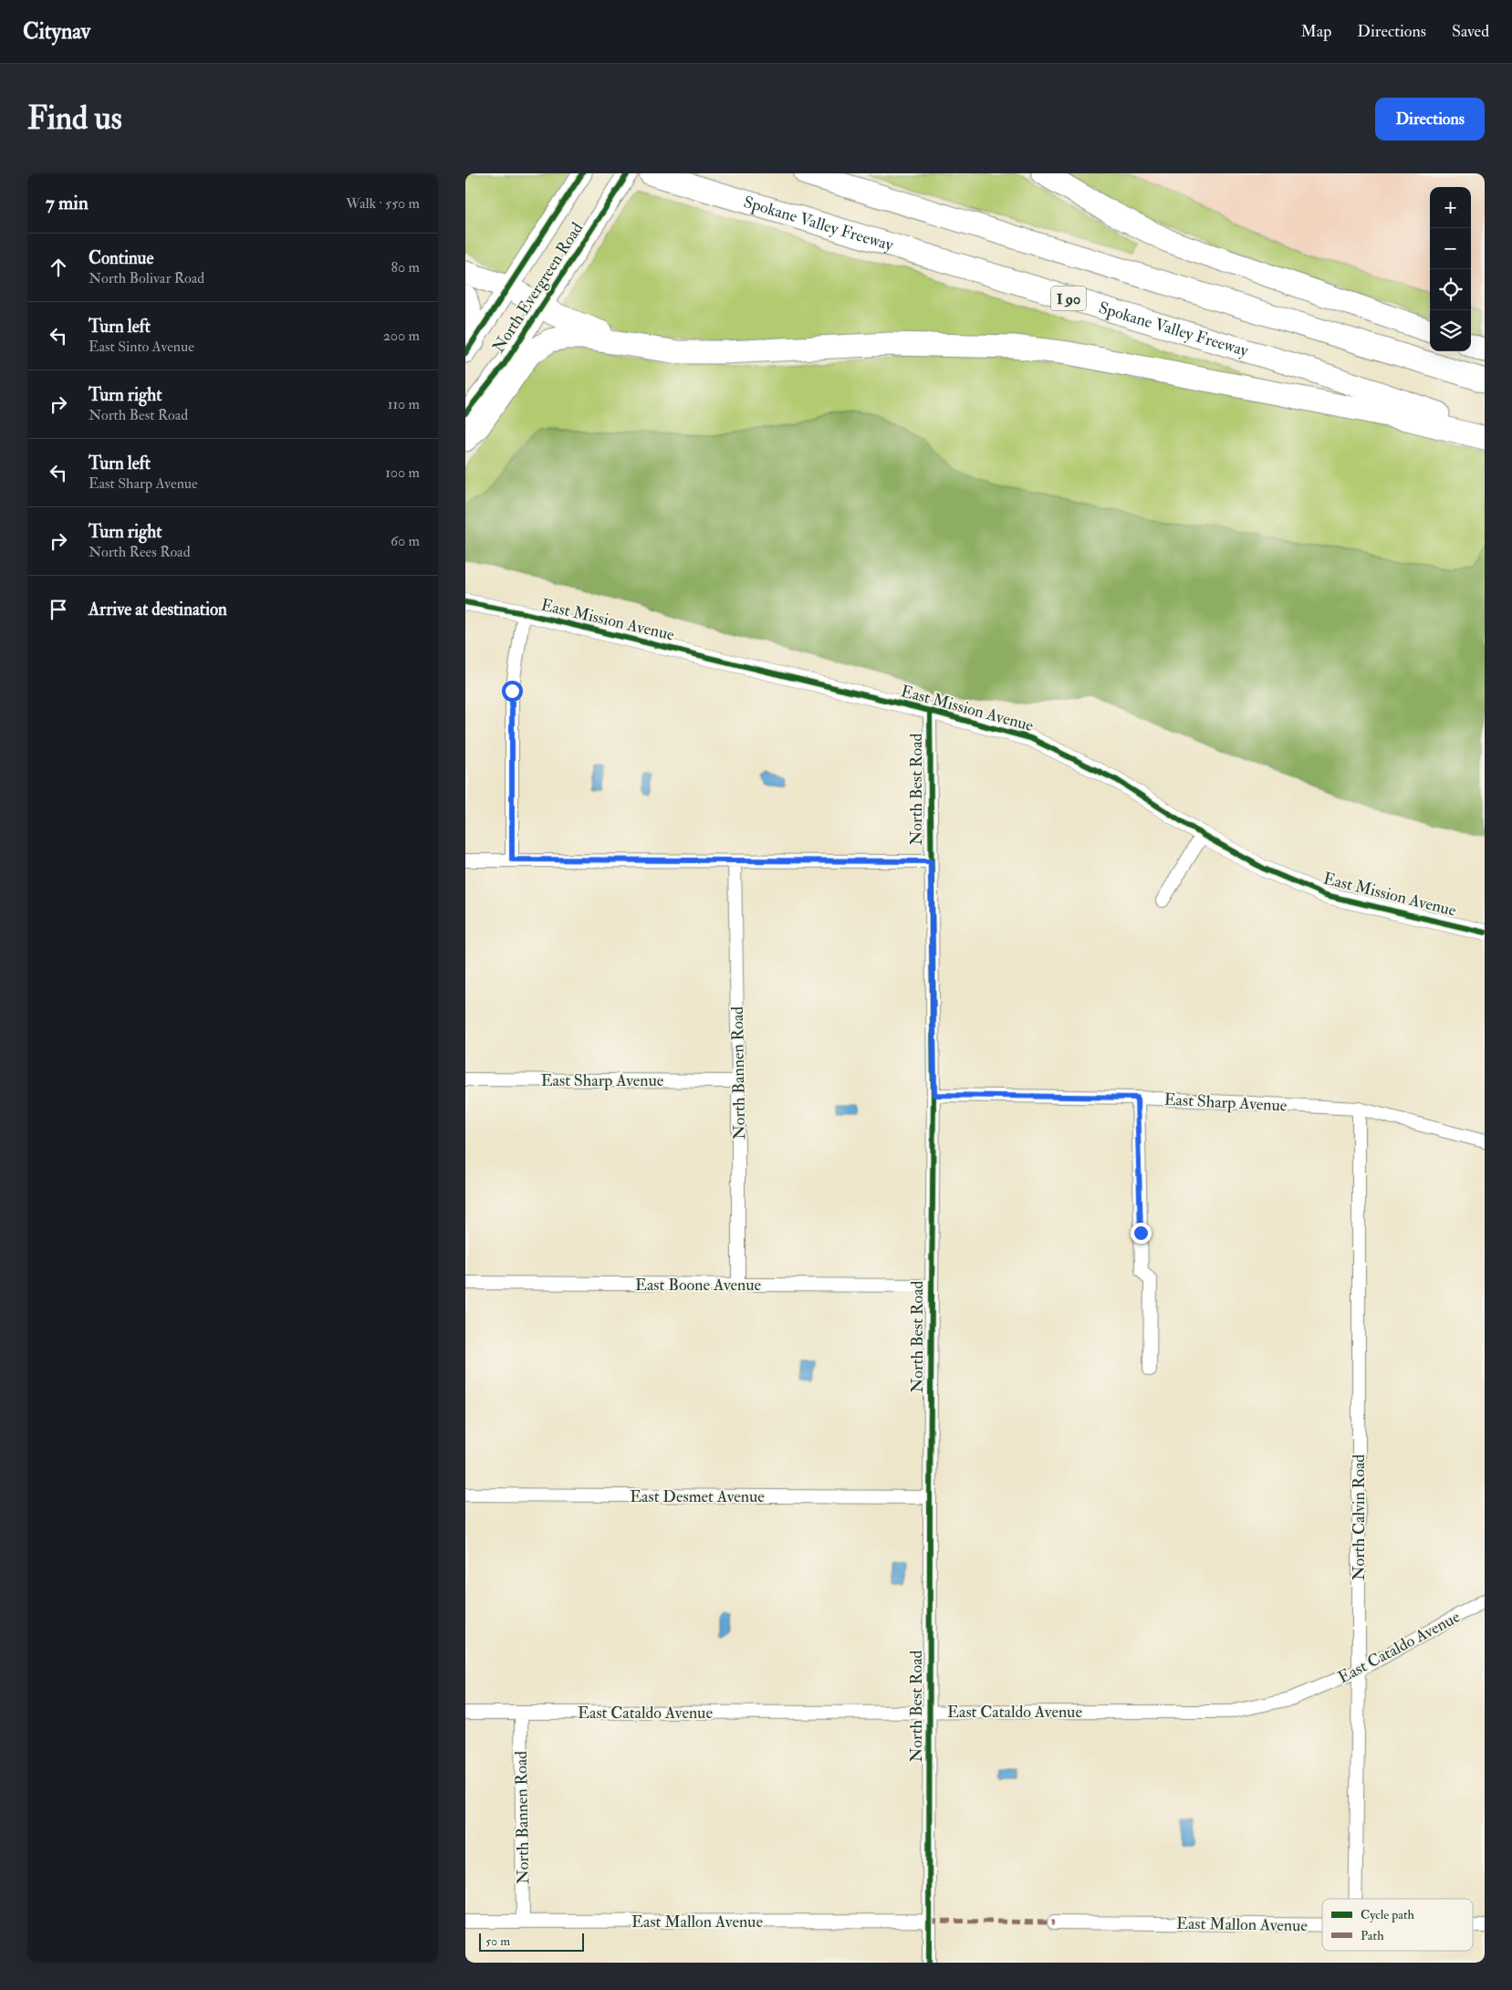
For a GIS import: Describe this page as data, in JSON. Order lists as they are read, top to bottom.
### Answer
{
  "streets": {
    "highway": ["Spokane Valley Freeway", "I 90"],
    "main road": ["North Evergreen Road"],
    "street": [
      "East Mission Avenue",
      "North Best Road",
      "North Bannen Road",
      "East Sharp Avenue",
      "East Boone Avenue",
      "East Desmet Avenue",
      "North Calvin Road",
      "East Cataldo Avenue",
      "East Mallon Avenue"
    ]
  },
  "crossings": [
    ["East Mission Avenue", "North Best Road"],
    ["North Best Road", "East Sharp Avenue"],
    ["North Best Road", "East Boone Avenue"],
    ["North Best Road", "East Desmet Avenue"],
    ["North Best Road", "East Cataldo Avenue"],
    ["North Best Road", "East Mallon Avenue"],
    ["North Bannen Road", "East Sharp Avenue"],
    ["North Bannen Road", "East Boone Avenue"],
    ["North Bannen Road", "East Cataldo Avenue"],
    ["North Bannen Road", "East Mallon Avenue"],
    ["East Sharp Avenue", "North Calvin Road"],
    ["North Calvin Road", "East Cataldo Avenue"]
  ],
  "legend": ["Cycle path", "Path"],
  "scale_bar": "50 m",
  "page": {
    "header": "Citynav",
    "nav": ["Map", "Directions", "Saved"],
    "buttons": "Directions",
    "title": "Find us",
    "heading": ["7 min", "Walk · 550 m"],
    "map_buttons": ["+", "−"],
    "list": [
      ["Continue", "North Bolivar Road", "80 m"],
      ["Turn left", "East Sinto Avenue", "200 m"],
      ["Turn right", "North Best Road", "110 m"],
      ["Turn left", "East Sharp Avenue", "100 m"],
      ["Turn right", "North Rees Road", "60 m"],
      "Arrive at destination"
    ],
    "scale": "50 m"
  }
}
